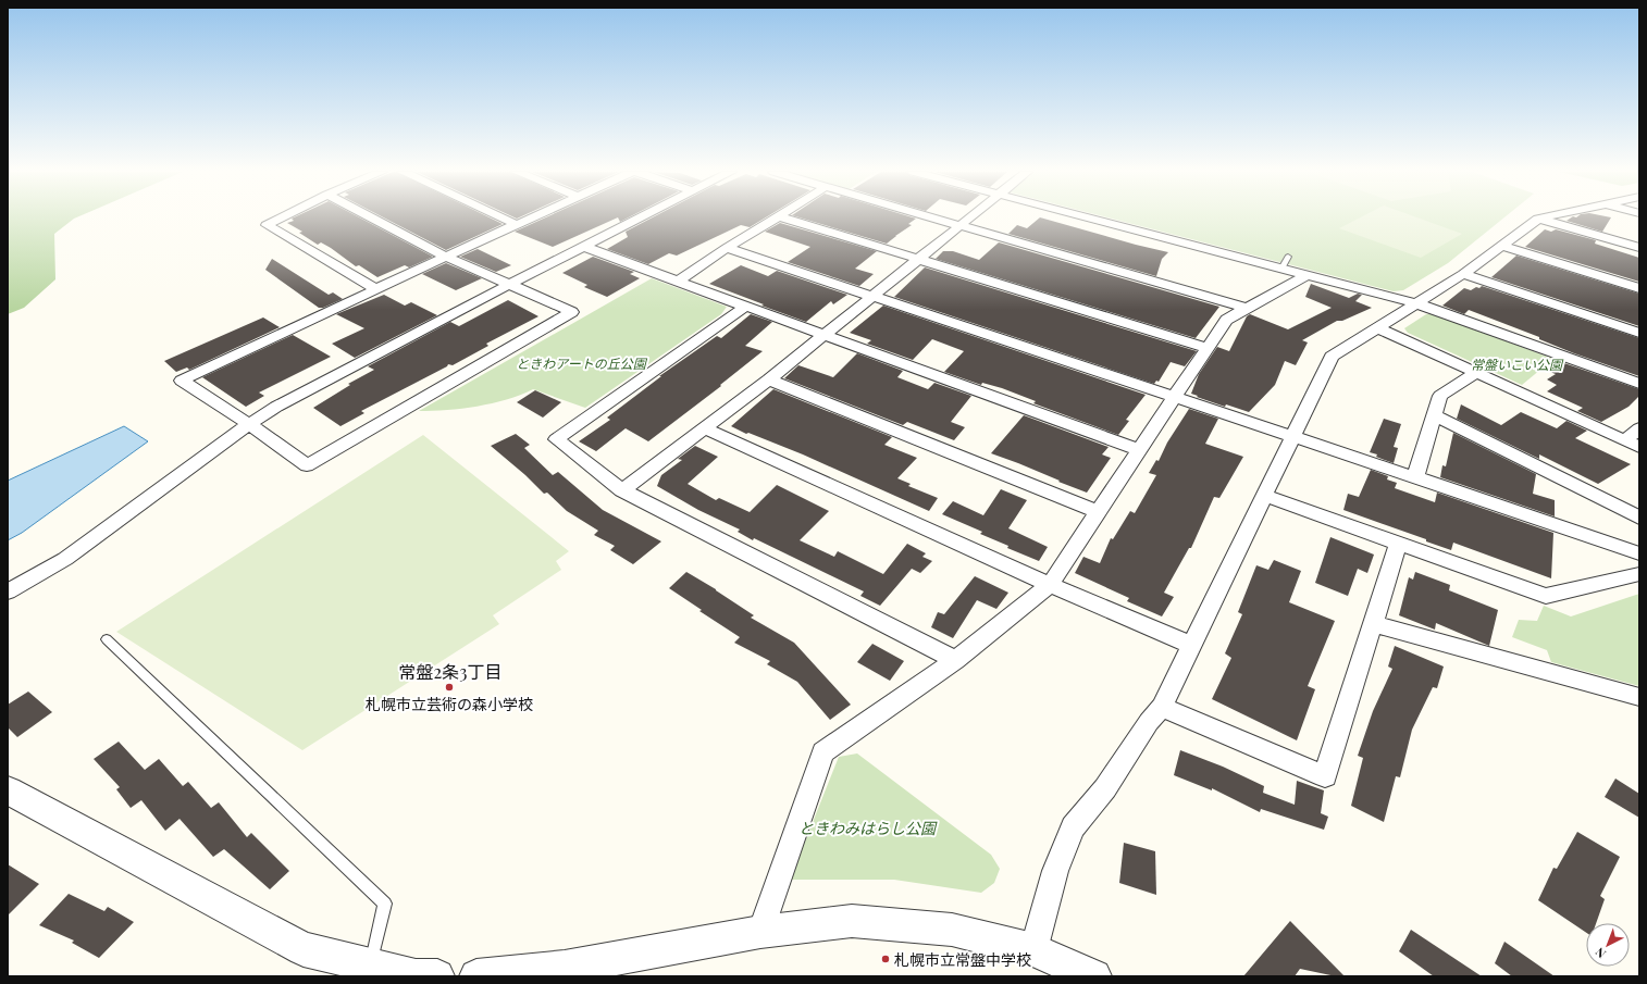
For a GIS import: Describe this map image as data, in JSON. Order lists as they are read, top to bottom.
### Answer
{
  "districts": ["常盤2条3丁目"],
  "parks": ["ときわアートの丘公園", "常盤いこい公園", "ときわみはらし公園"],
  "places": ["札幌市立芸術の森小学校", "札幌市立常盤中学校"],
  "north": "bottom left"
}
